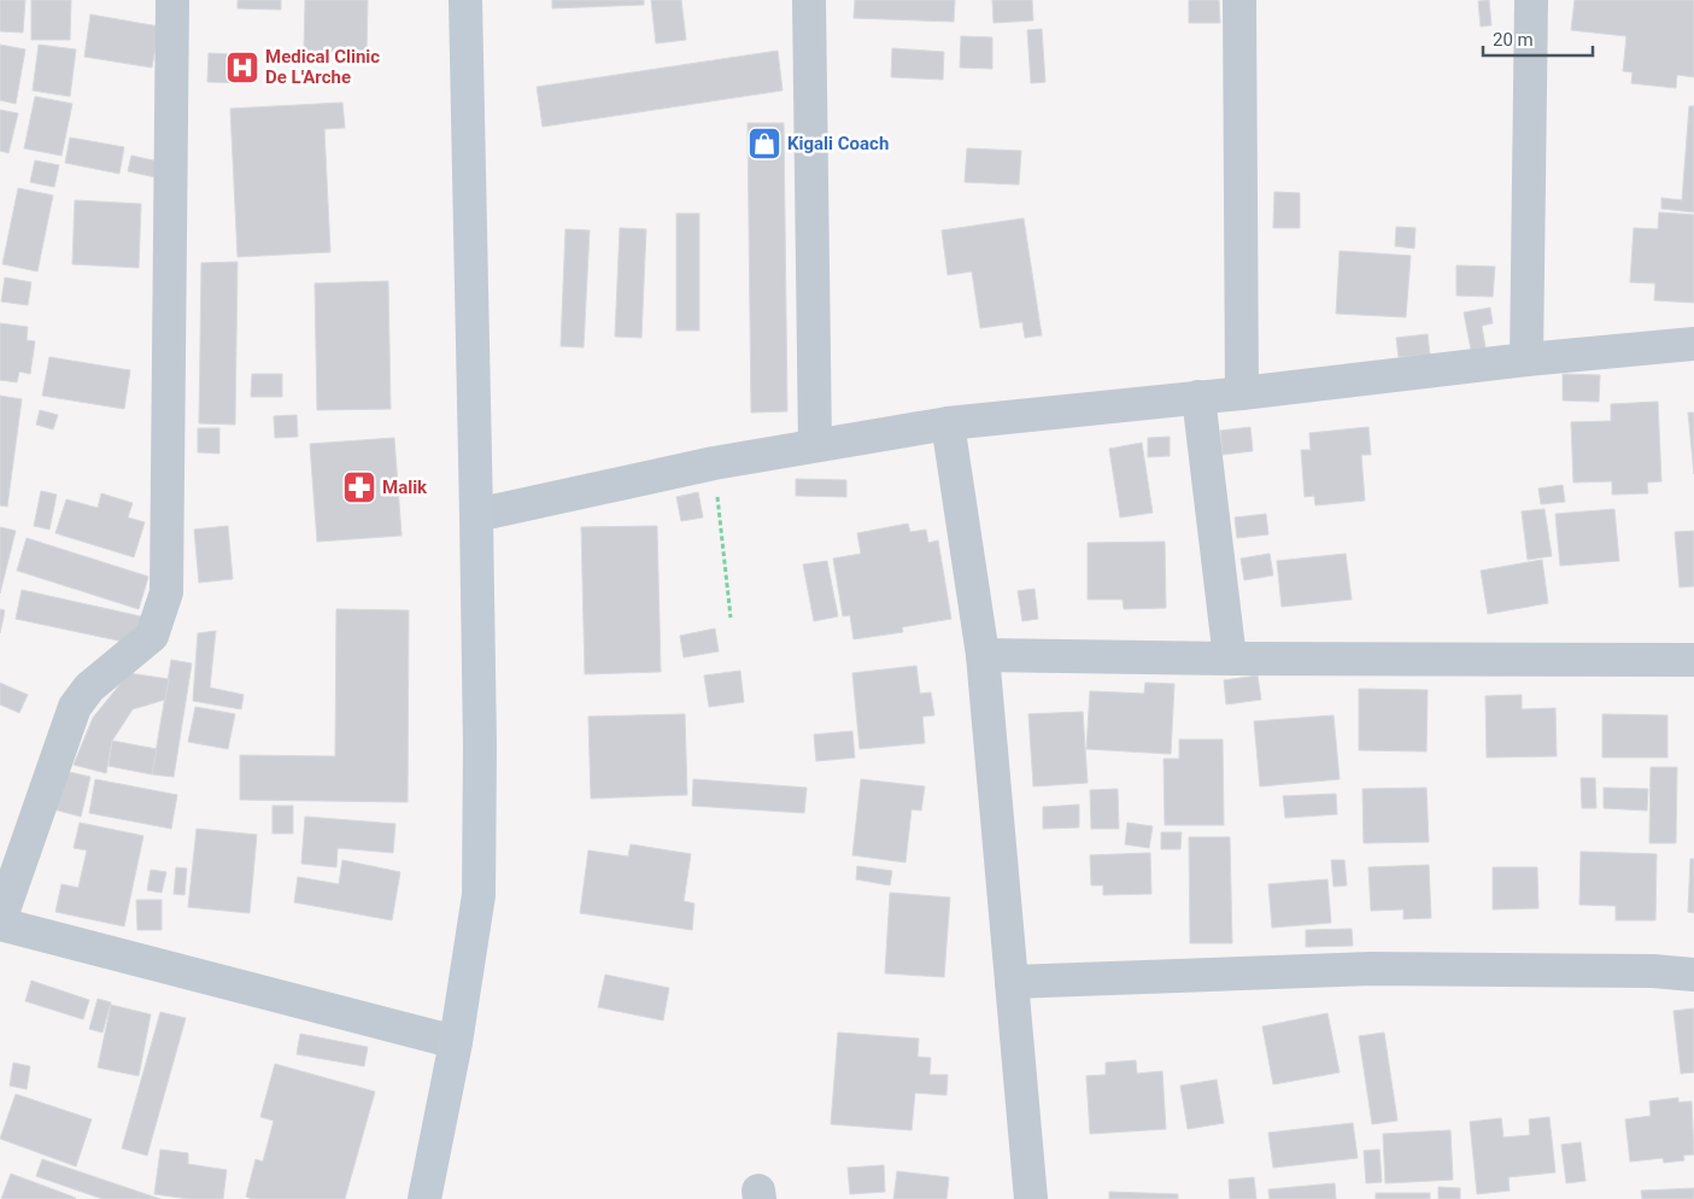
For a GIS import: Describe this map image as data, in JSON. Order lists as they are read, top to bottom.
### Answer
{
  "places": {
    "hospital": ["Medical Clinic De L'Arche"],
    "shop": ["Kigali Coach"],
    "pharmacy": ["Malik"]
  },
  "scale_bar": "20 m"
}
